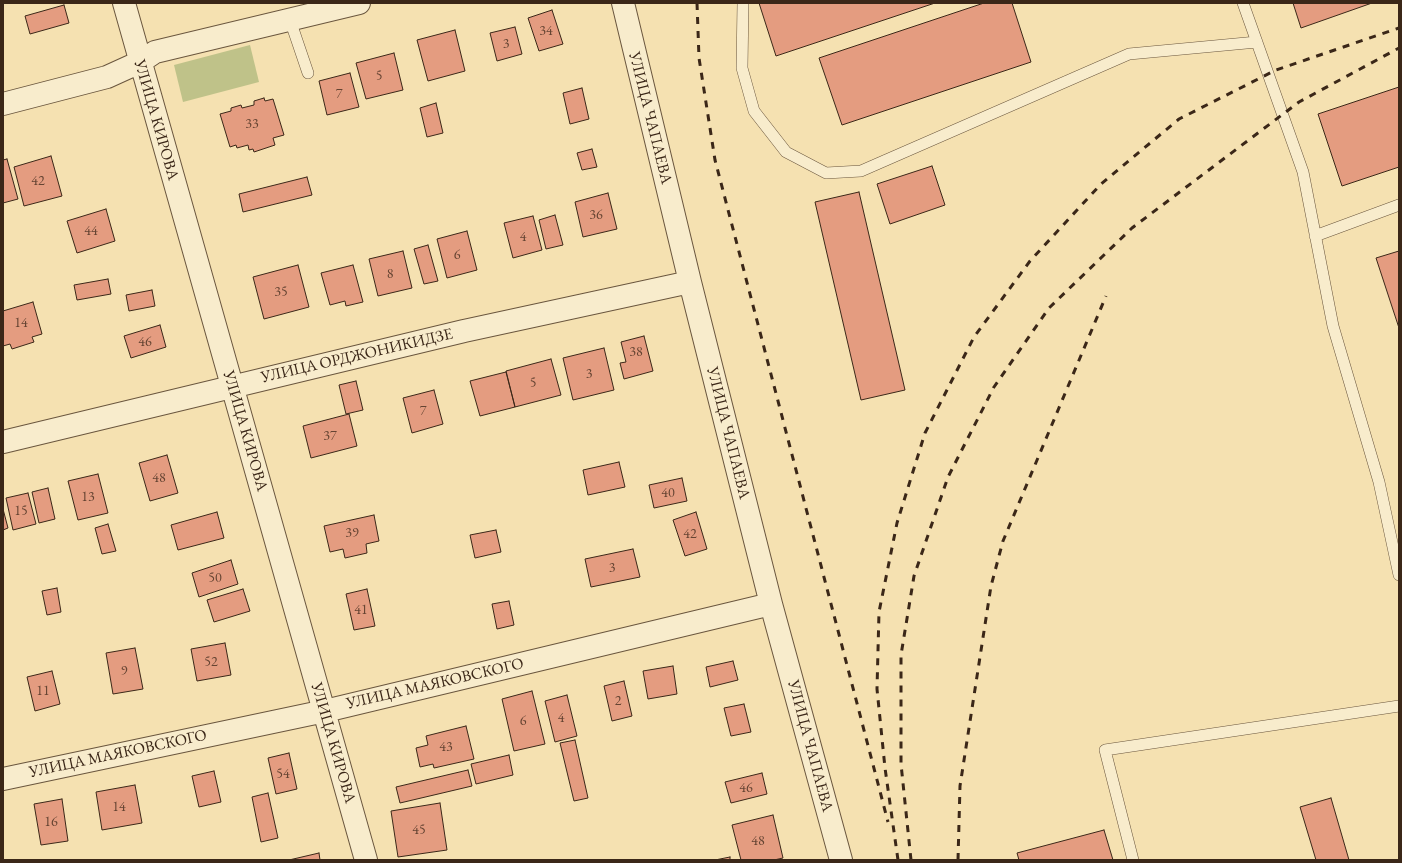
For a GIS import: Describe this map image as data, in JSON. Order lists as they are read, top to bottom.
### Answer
{
  "streets": {
    "street": [
      "УЛИЦА ЧАПАЕВА",
      "УЛИЦА КИРОВА",
      "УЛИЦА ОРДЖОНИКИДЗЕ",
      "УЛИЦА МАЯКОВСКОГО"
    ]
  },
  "crossings": [
    ["УЛИЦА ЧАПАЕВА", "УЛИЦА ОРДЖОНИКИДЗЕ"],
    ["УЛИЦА ЧАПАЕВА", "УЛИЦА МАЯКОВСКОГО"],
    ["УЛИЦА КИРОВА", "УЛИЦА ОРДЖОНИКИДЗЕ"],
    ["УЛИЦА КИРОВА", "УЛИЦА МАЯКОВСКОГО"]
  ],
  "house_numbers": [
    "34",
    "3",
    "5",
    "7",
    "33",
    "42",
    "36",
    "44",
    "4",
    "6",
    "8",
    "35",
    "14",
    "46",
    "38",
    "3",
    "5",
    "7",
    "37",
    "48",
    "40",
    "13",
    "15",
    "39",
    "42",
    "3",
    "50",
    "41",
    "52",
    "9",
    "11",
    "2",
    "4",
    "6",
    "43",
    "54",
    "46",
    "14",
    "16",
    "45",
    "48"
  ]
}
